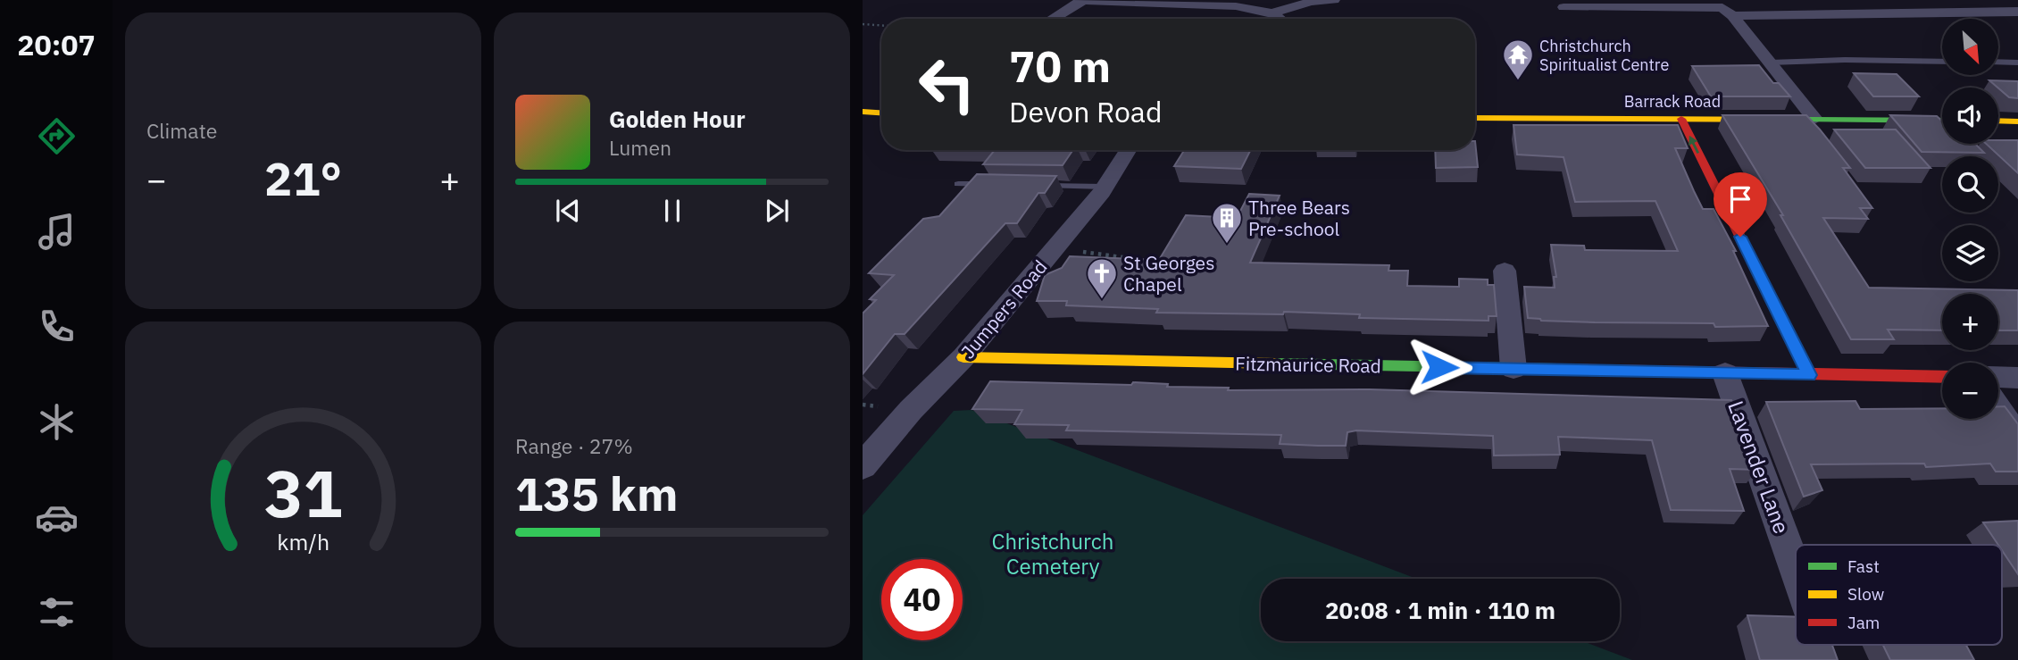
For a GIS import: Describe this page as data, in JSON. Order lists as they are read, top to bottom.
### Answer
{
  "streets": {
    "street": [
      "Barrack Road",
      "Jumpers Road",
      "Fitzmaurice Road",
      "Lavender Lane"
    ]
  },
  "crossings": [
    ["Jumpers Road", "Fitzmaurice Road"],
    ["Fitzmaurice Road", "Lavender Lane"]
  ],
  "parks": ["Christchurch Cemetery"],
  "places": {
    "temple": ["Christchurch Spiritualist Centre"],
    "building": ["Three Bears Pre-school"],
    "church": ["St Georges Chapel"]
  },
  "legend": ["Fast", "Slow", "Jam"],
  "north": "bottom right",
  "page": {
    "tabs": "20:07",
    "tile": [
      "Climate",
      ["Range · 27%", "135 km"]
    ],
    "map_buttons": ["+", "−"],
    "turn": ["70 m", "Devon Road"],
    "song": ["Golden Hour", "Lumen"],
    "heat": ["−", "21°", "+"],
    "limit": "40",
    "trip": "20:08 · 1 min · 110 m",
    "gauge": ["31", "km/h"]
  }
}
